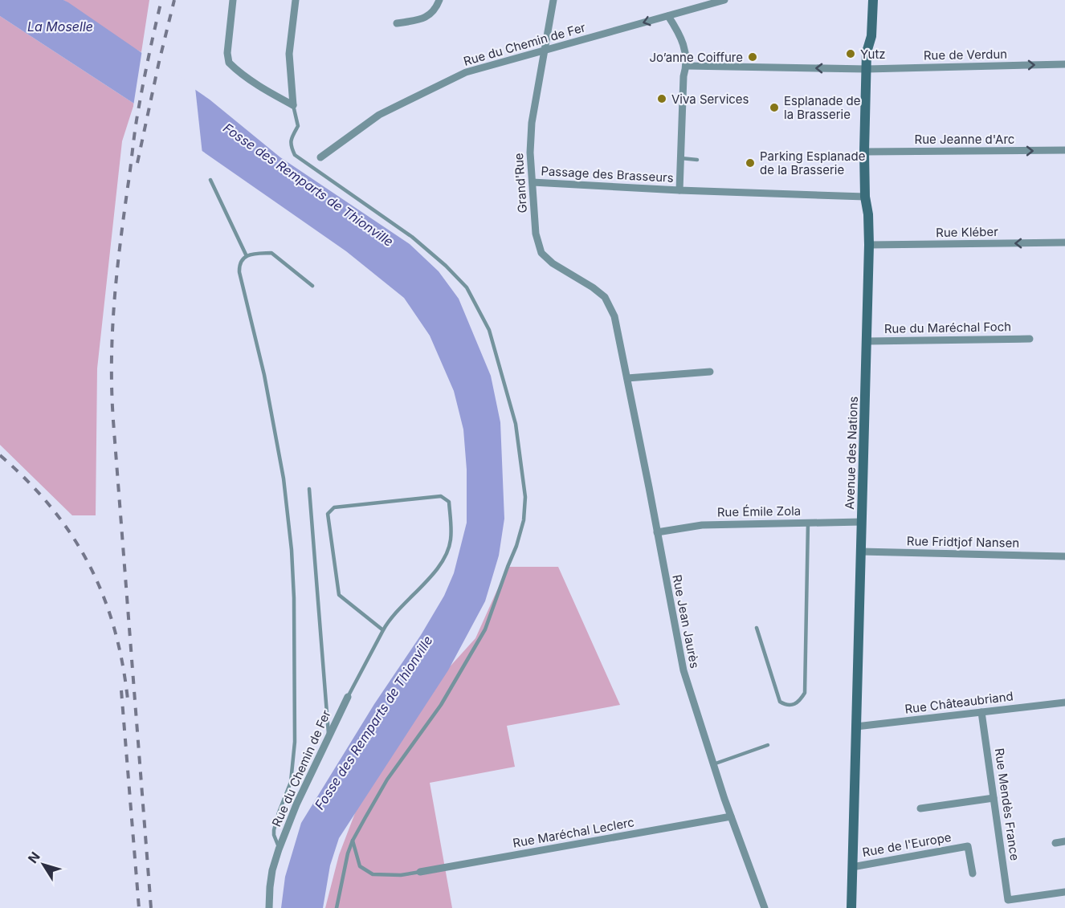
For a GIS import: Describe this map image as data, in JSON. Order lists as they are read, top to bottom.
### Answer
{
  "streets": {
    "main road": ["Avenue des Nations"],
    "street": [
      "Rue du Chemin de Fer",
      "Rue de Verdun",
      "Rue Jeanne d'Arc",
      "Passage des Brasseurs",
      "Grand'Rue",
      "Rue Kléber",
      "Rue du Maréchal Foch",
      "Rue Émile Zola",
      "Rue Fridtjof Nansen",
      "Rue Jean Jaurès",
      "Rue Châteaubriand",
      "Rue Mendès France",
      "Rue Maréchal Leclerc",
      "Rue de l'Europe"
    ]
  },
  "crossings": [
    ["Rue du Chemin de Fer", "Grand'Rue"],
    ["Rue de Verdun", "Avenue des Nations"],
    ["Rue Jeanne d'Arc", "Avenue des Nations"],
    ["Passage des Brasseurs", "Grand'Rue"],
    ["Grand'Rue", "Rue Jean Jaurès"],
    ["Rue Kléber", "Avenue des Nations"],
    ["Rue du Maréchal Foch", "Avenue des Nations"],
    ["Avenue des Nations", "Rue Émile Zola"],
    ["Avenue des Nations", "Rue Fridtjof Nansen"],
    ["Avenue des Nations", "Rue Châteaubriand"],
    ["Avenue des Nations", "Rue de l'Europe"],
    ["Rue Émile Zola", "Rue Jean Jaurès"],
    ["Rue Jean Jaurès", "Rue Maréchal Leclerc"],
    ["Rue Châteaubriand", "Rue Mendès France"]
  ],
  "one_way": ["Rue de Verdun", "Rue Jeanne d'Arc", "Rue Kléber"],
  "water": ["La Moselle", "Fosse des Remparts de Thionville"],
  "places": [
    "Yutz",
    "Jo’anne Coiffure",
    "Viva Services",
    "Esplanade de la Brasserie",
    "Parking Esplanade de la Brasserie"
  ],
  "north": "top left"
}
